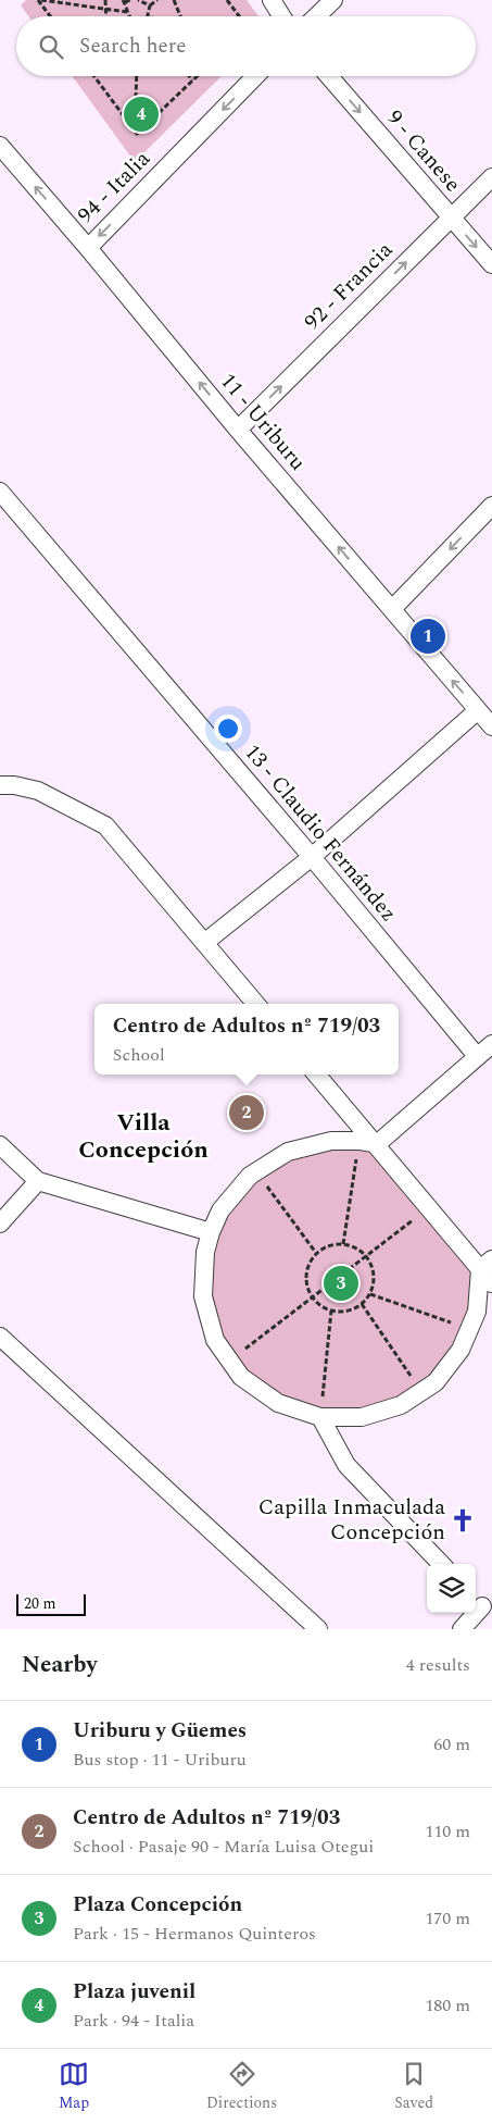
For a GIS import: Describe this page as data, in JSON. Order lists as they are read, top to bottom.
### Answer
{
  "streets": {
    "street": [
      "9 - Canese",
      "94 - Italia",
      "92 - Francia",
      "11 - Uriburu",
      "13 - Claudio Fernández"
    ]
  },
  "crossings": [
    ["9 - Canese", "92 - Francia"],
    ["94 - Italia", "11 - Uriburu"],
    ["92 - Francia", "11 - Uriburu"]
  ],
  "one_way": [
    "9 - Canese",
    "94 - Italia",
    "92 - Francia",
    "11 - Uriburu"
  ],
  "districts": ["Villa Concepción"],
  "places": {
    "church": ["Capilla Inmaculada Concepción"]
  },
  "scale_bar": "20 m",
  "page": {
    "search": "Search here",
    "pins": [
      "4",
      "1",
      "2",
      "3"
    ],
    "popup": ["Centro de Adultos nº 719/03", "School"],
    "scale": "20 m",
    "heading": ["Nearby", "4 results"],
    "list": [
      {
        "mark": "1",
        "name": "Uriburu y Güemes",
        "note": "Bus stop · 11 - Uriburu",
        "value": "60 m"
      },
      {
        "mark": "2",
        "name": "Centro de Adultos nº 719/03",
        "note": "School · Pasaje 90 - María Luisa Otegui",
        "value": "110 m"
      },
      {
        "mark": "3",
        "name": "Plaza Concepción",
        "note": "Park · 15 - Hermanos Quinteros",
        "value": "170 m"
      },
      {
        "mark": "4",
        "name": "Plaza juvenil",
        "note": "Park · 94 - Italia",
        "value": "180 m"
      }
    ],
    "nav": ["Map", "Directions", "Saved"]
  }
}
